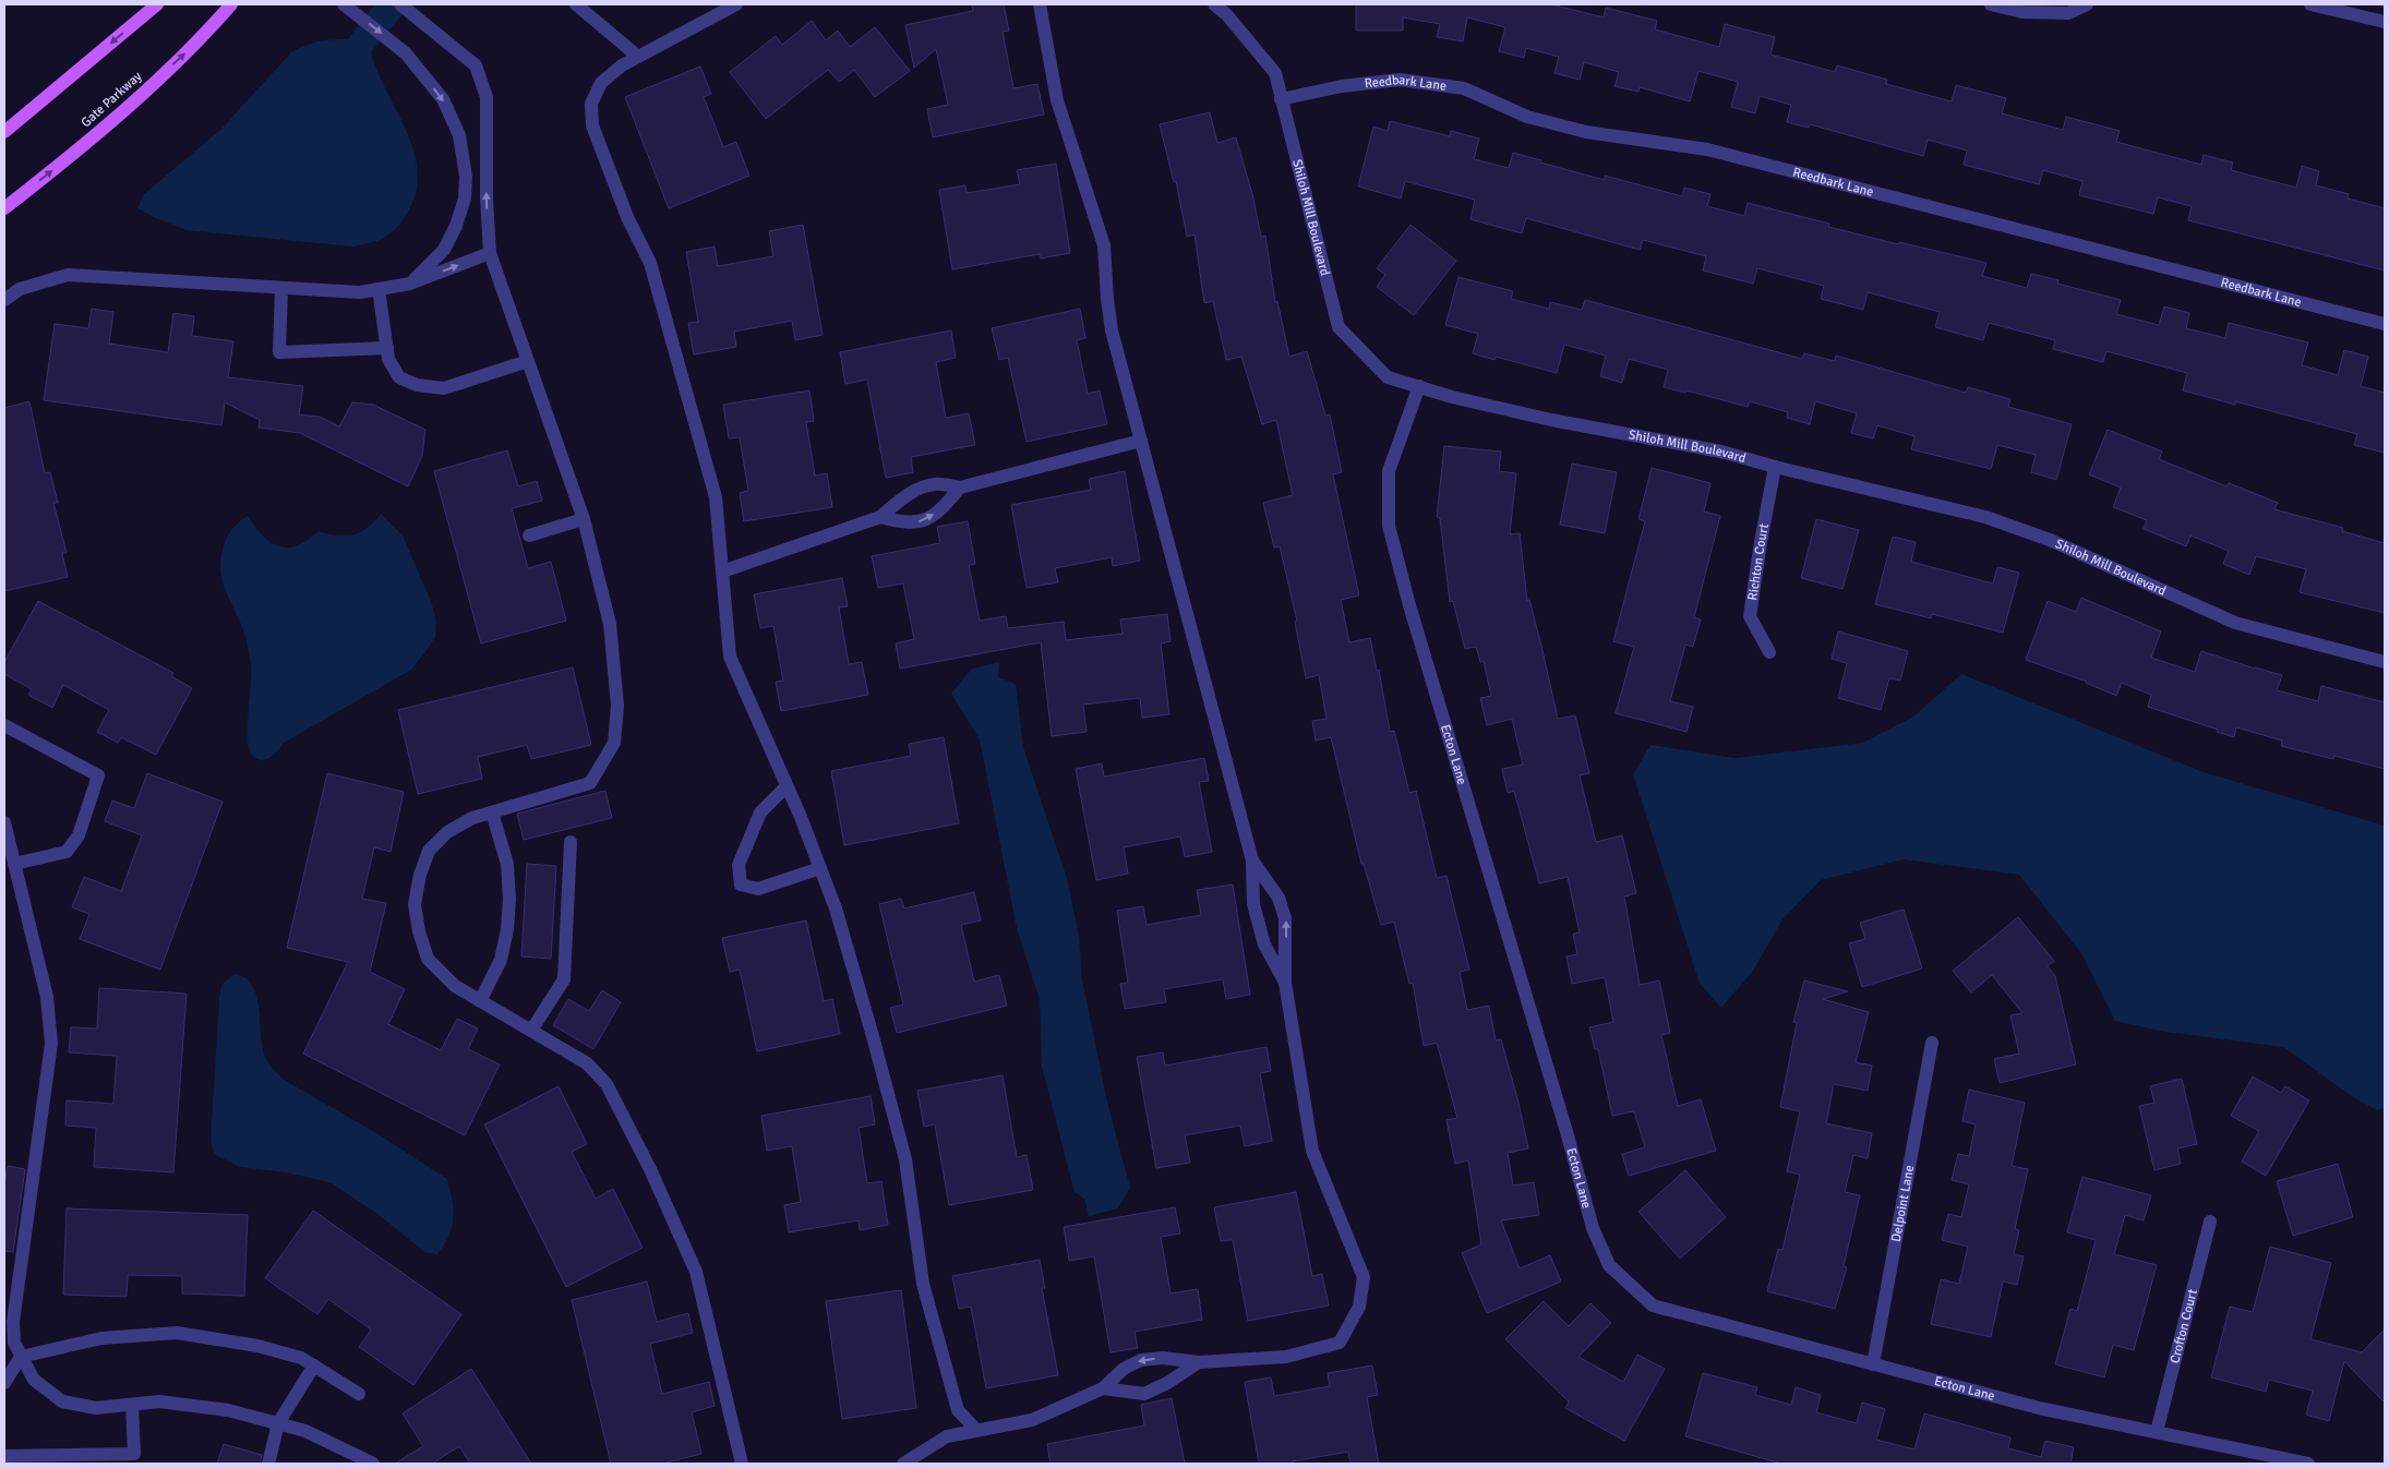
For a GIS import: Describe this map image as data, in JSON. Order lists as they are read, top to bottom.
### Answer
{
  "streets": {
    "main road": ["Gate Parkway"],
    "street": [
      "Reedbark Lane",
      "Shiloh Mill Boulevard",
      "Richton Court",
      "Ecton Lane",
      "Delpoint Lane",
      "Crofton Court"
    ]
  },
  "crossings": [
    ["Reedbark Lane", "Shiloh Mill Boulevard"],
    ["Shiloh Mill Boulevard", "Richton Court"],
    ["Shiloh Mill Boulevard", "Ecton Lane"],
    ["Ecton Lane", "Delpoint Lane"],
    ["Ecton Lane", "Crofton Court"]
  ]
}
